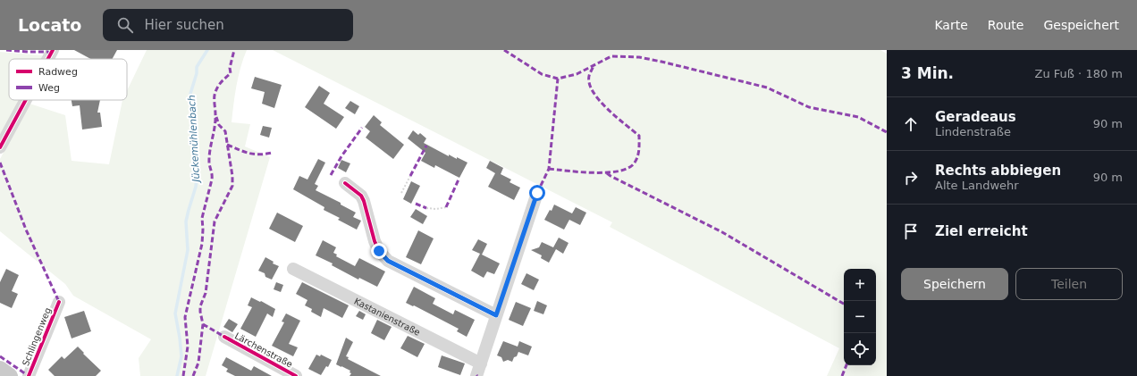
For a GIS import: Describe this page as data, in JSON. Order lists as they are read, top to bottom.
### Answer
{
  "streets": {
    "street": ["Kastanienstraße", "Schlingenweg", "Lärchenstraße"]
  },
  "water": ["Jückemühlenbach"],
  "legend": ["Radweg", "Weg"],
  "page": {
    "header": "Locato",
    "search": "Hier suchen",
    "nav": ["Karte", "Route", "Gespeichert"],
    "heading": ["3 Min.", "Zu Fuß · 180 m"],
    "list": [
      ["Geradeaus", "Lindenstraße", "90 m"],
      ["Rechts abbiegen", "Alte Landwehr", "90 m"],
      "Ziel erreicht"
    ],
    "buttons": ["Speichern", "Teilen"],
    "map_buttons": ["+", "−"]
  }
}
